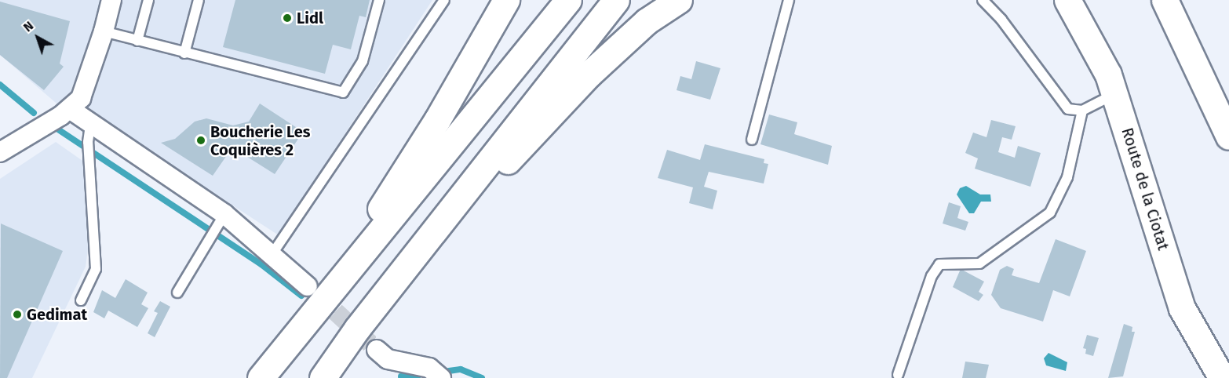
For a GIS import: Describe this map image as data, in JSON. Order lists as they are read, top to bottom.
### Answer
{
  "streets": {
    "main road": ["Route de la Ciotat"]
  },
  "places": ["Lidl", "Boucherie Les Coquières 2", "Gedimat"],
  "north": "top left"
}
